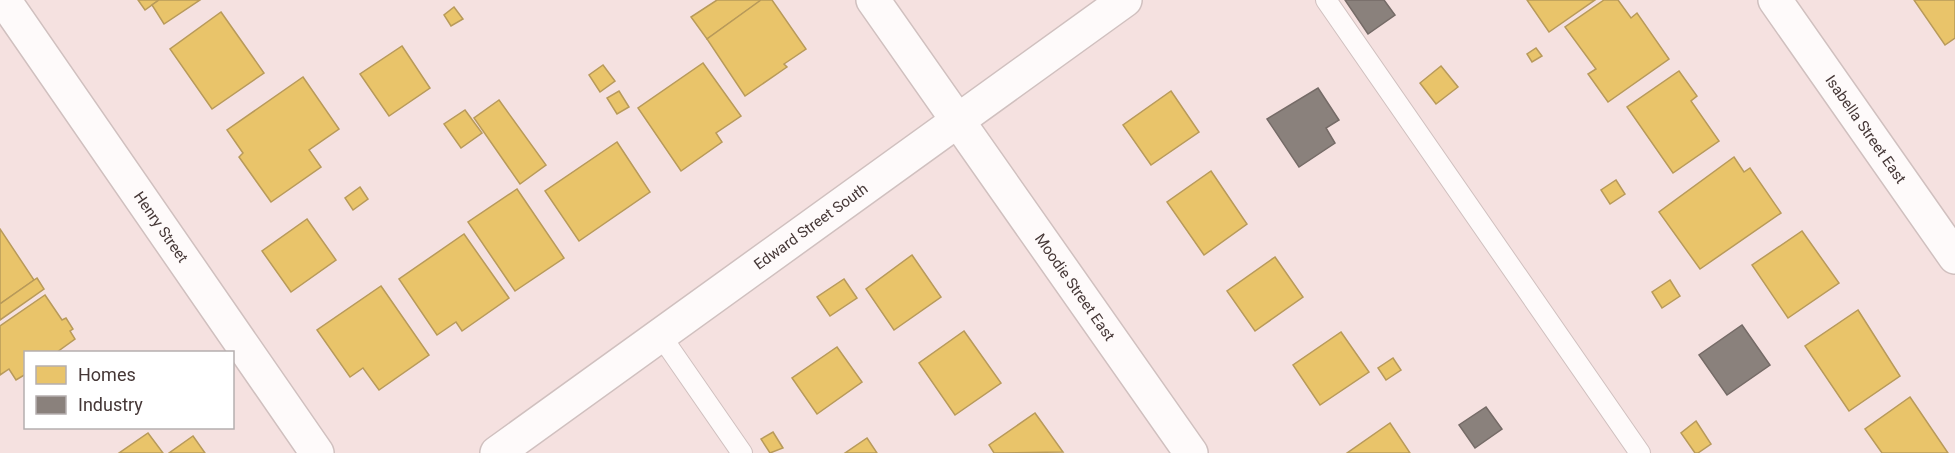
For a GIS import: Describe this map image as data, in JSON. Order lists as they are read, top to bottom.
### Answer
{
  "streets": {
    "street": [
      "Isabella Street East",
      "Henry Street",
      "Edward Street South",
      "Moodie Street East"
    ]
  },
  "crossings": [
    ["Edward Street South", "Moodie Street East"]
  ],
  "legend": ["Homes", "Industry"]
}
